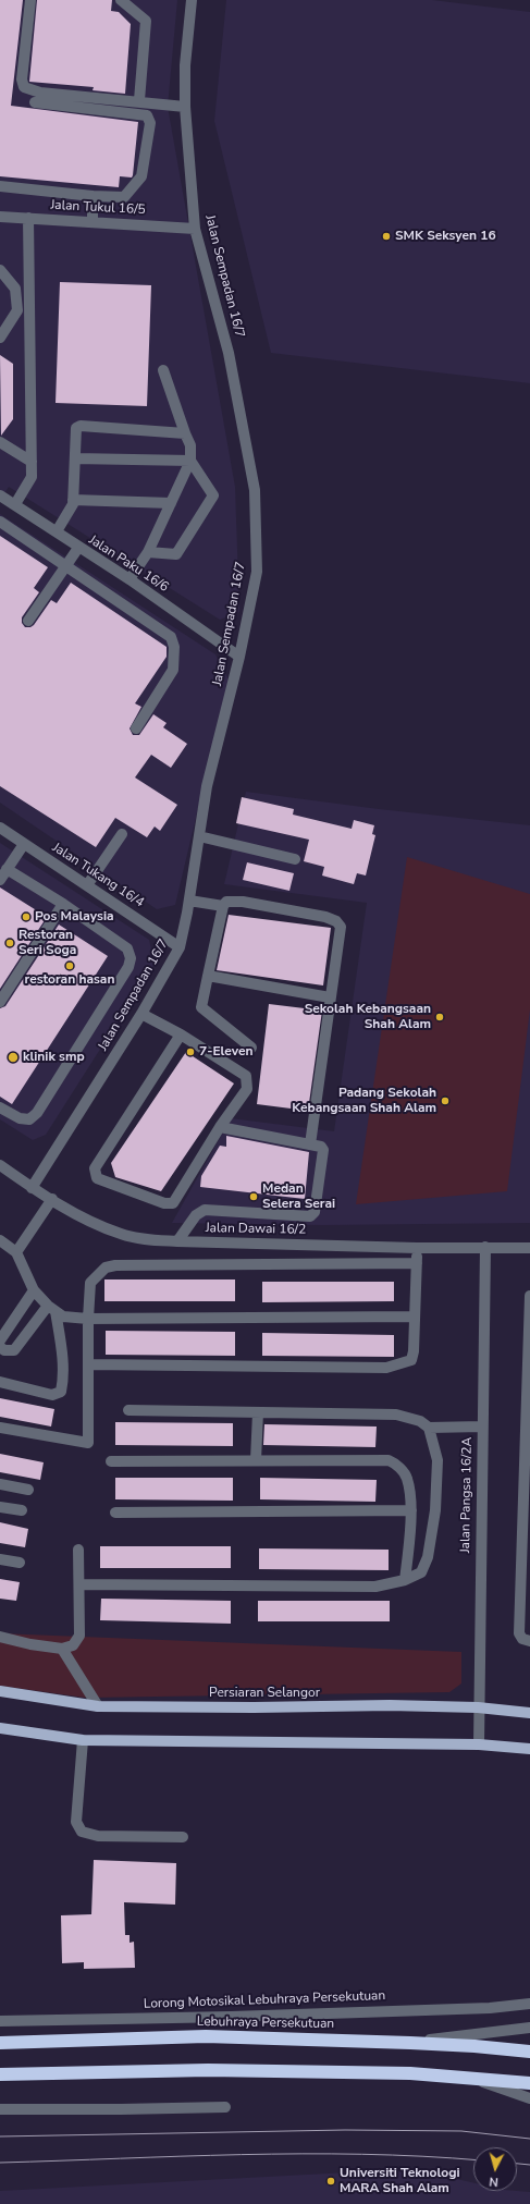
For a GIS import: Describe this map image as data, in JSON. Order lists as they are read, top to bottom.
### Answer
{
  "streets": {
    "highway": ["Lebuhraya Persekutuan"],
    "main road": ["Persiaran Selangor"],
    "street": [
      "Jalan Tukul 16/5",
      "Jalan Sempadan 16/7",
      "Jalan Paku 16/6",
      "Jalan Tukang 16/4",
      "Jalan Dawai 16/2",
      "Jalan Pangsa 16/2A",
      "Lorong Motosikal Lebuhraya Persekutuan"
    ]
  },
  "crossings": [
    ["Jalan Tukul 16/5", "Jalan Sempadan 16/7"],
    ["Jalan Sempadan 16/7", "Jalan Paku 16/6"],
    ["Jalan Sempadan 16/7", "Jalan Tukang 16/4"],
    ["Jalan Sempadan 16/7", "Jalan Dawai 16/2"],
    ["Jalan Dawai 16/2", "Jalan Pangsa 16/2A"],
    ["Jalan Pangsa 16/2A", "Persiaran Selangor"]
  ],
  "places": [
    "SMK Seksyen 16",
    "Pos Malaysia",
    "Restoran Seri Soga",
    "restoran hasan",
    "Sekolah Kebangsaan Shah Alam",
    "7-Eleven",
    "klinik smp",
    "Padang Sekolah Kebangsaan Shah Alam",
    "Medan Selera Serai",
    "Universiti Teknologi MARA Shah Alam"
  ],
  "north": "bottom"
}
